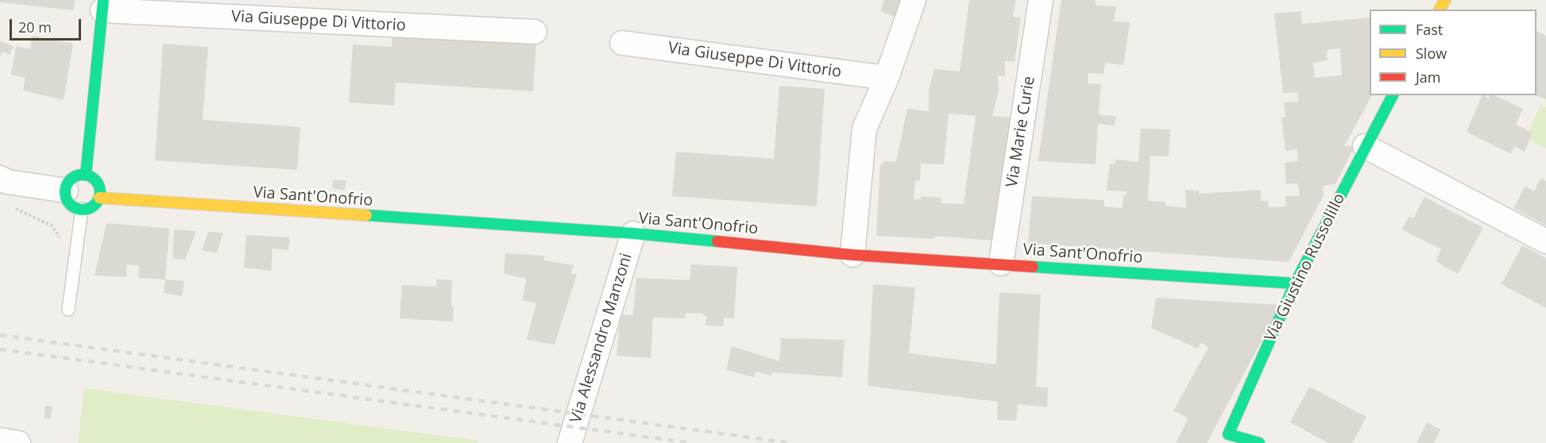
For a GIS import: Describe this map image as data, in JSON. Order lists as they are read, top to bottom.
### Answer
{
  "streets": {
    "street": [
      "Via Giuseppe Di Vittorio",
      "Via Marie Curie",
      "Via Sant'Onofrio",
      "Via Giustino Russolillo",
      "Via Alessandro Manzoni"
    ]
  },
  "crossings": [
    ["Via Marie Curie", "Via Sant'Onofrio"],
    ["Via Sant'Onofrio", "Via Giustino Russolillo"],
    ["Via Sant'Onofrio", "Via Alessandro Manzoni"]
  ],
  "legend": ["Fast", "Slow", "Jam"],
  "scale_bar": "20 m"
}
